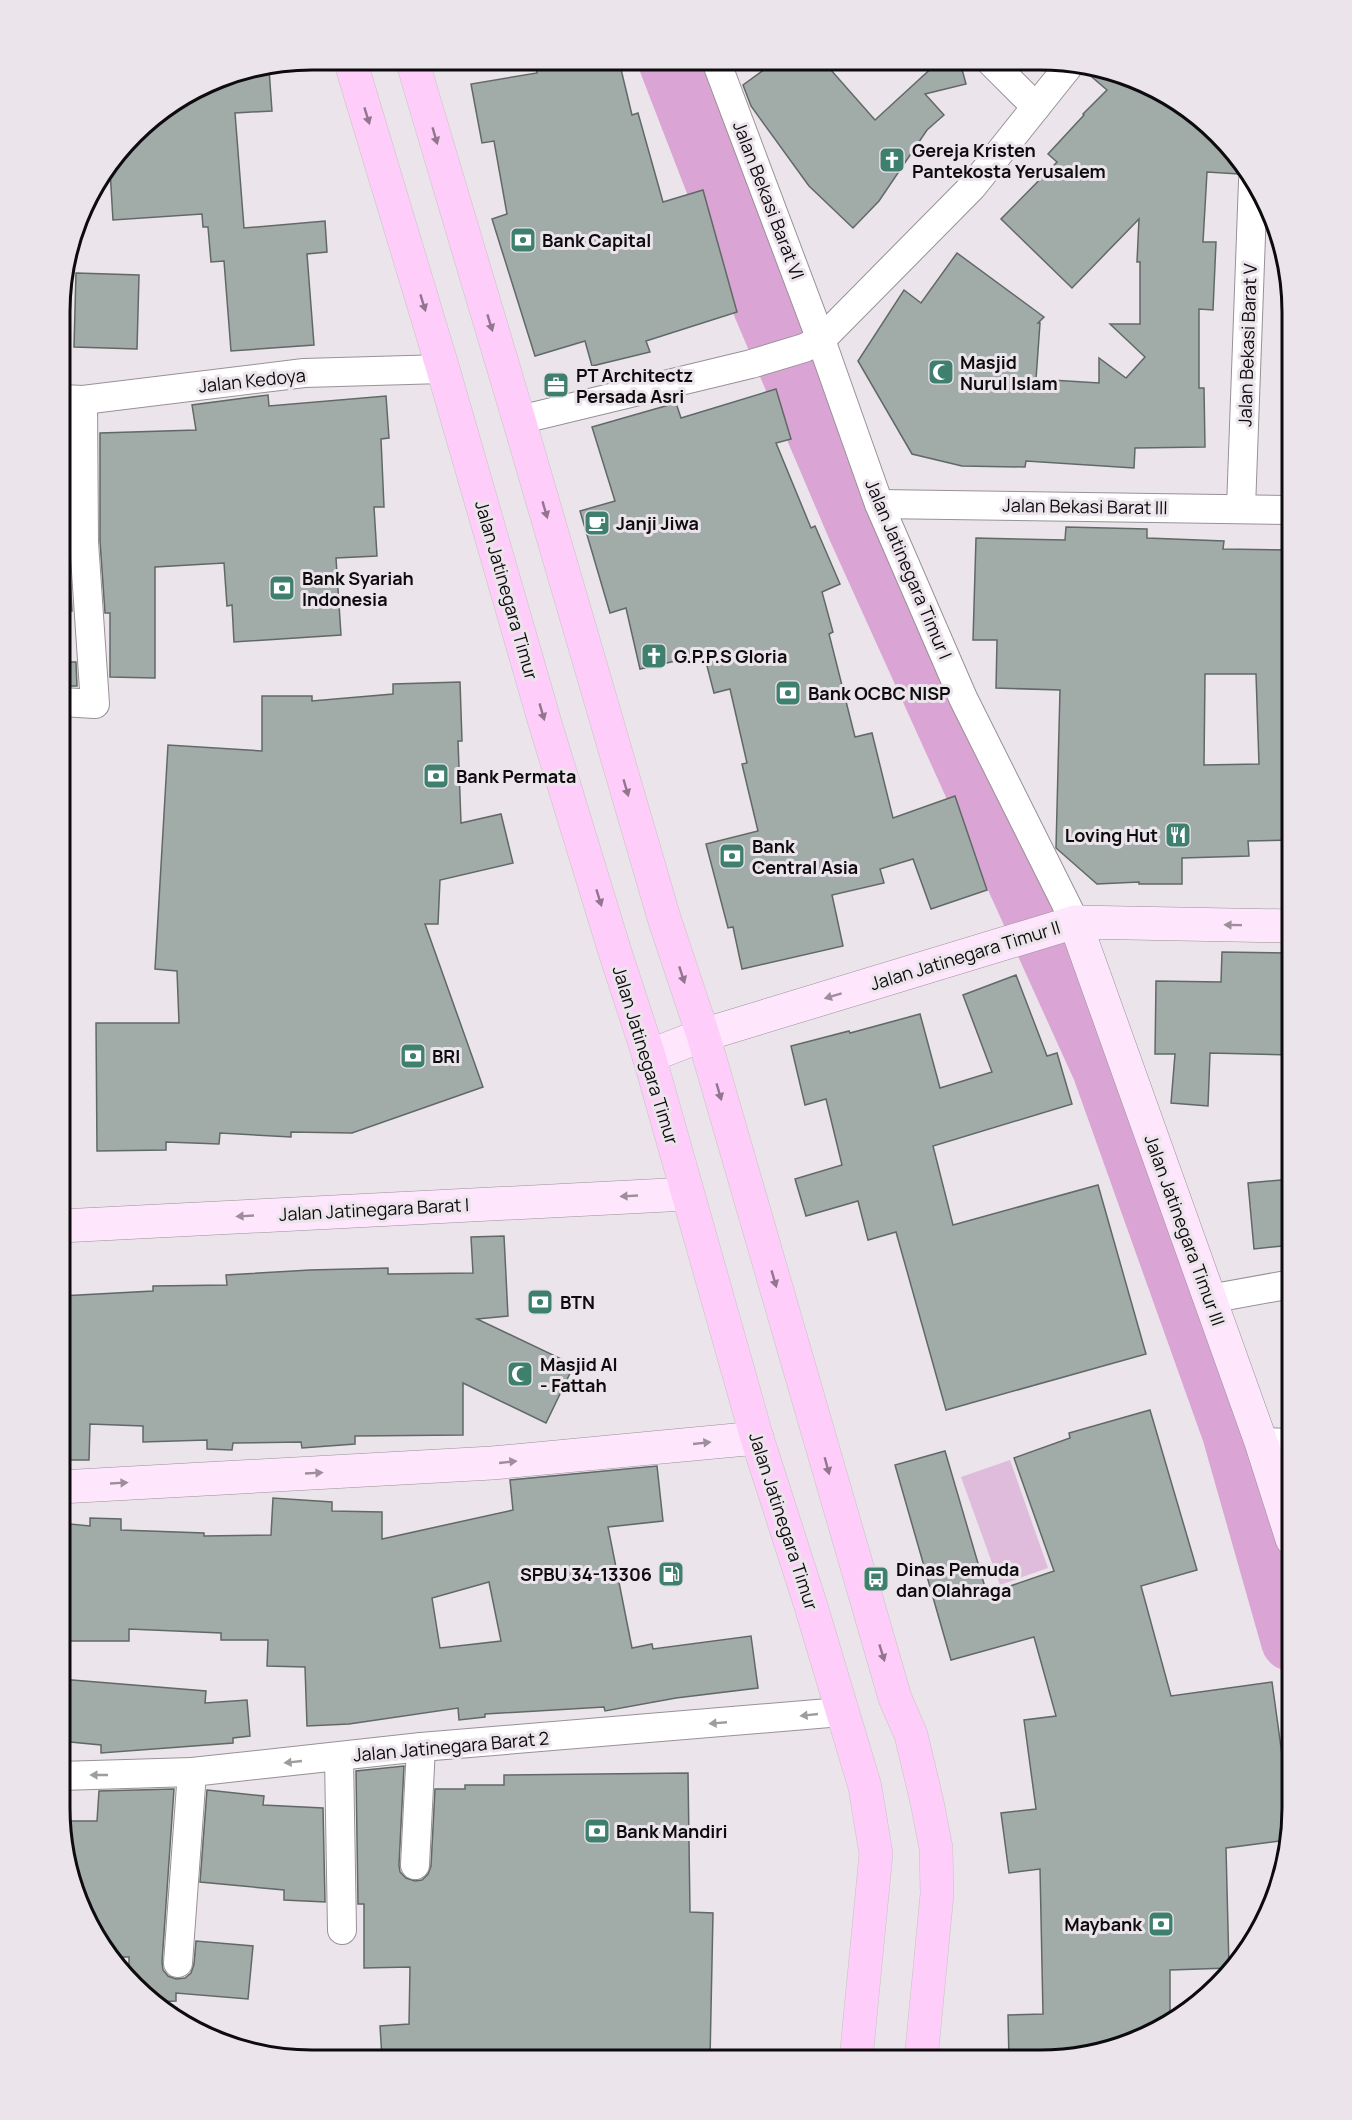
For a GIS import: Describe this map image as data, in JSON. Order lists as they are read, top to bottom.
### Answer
{
  "streets": {
    "main road": ["Jalan Jatinegara Timur"],
    "street": [
      "Jalan Bekasi Barat VI",
      "Jalan Bekasi Barat V",
      "Jalan Kedoya",
      "Jalan Bekasi Barat III",
      "Jalan Jatinegara Timur I",
      "Jalan Jatinegara Timur II",
      "Jalan Jatinegara Barat I",
      "Jalan Jatinegara Timur III",
      "Jalan Jatinegara Barat 2"
    ]
  },
  "crossings": [
    ["Jalan Bekasi Barat VI", "Jalan Jatinegara Timur I"],
    ["Jalan Bekasi Barat V", "Jalan Bekasi Barat III"],
    ["Jalan Kedoya", "Jalan Jatinegara Timur"],
    ["Jalan Bekasi Barat III", "Jalan Jatinegara Timur I"],
    ["Jalan Jatinegara Timur I", "Jalan Jatinegara Timur II"],
    ["Jalan Jatinegara Timur I", "Jalan Jatinegara Timur III"],
    ["Jalan Jatinegara Timur", "Jalan Jatinegara Timur II"],
    ["Jalan Jatinegara Timur", "Jalan Jatinegara Barat I"],
    ["Jalan Jatinegara Timur", "Jalan Jatinegara Barat 2"],
    ["Jalan Jatinegara Timur II", "Jalan Jatinegara Timur III"]
  ],
  "one_way": ["Jalan Jatinegara Timur II", "Jalan Jatinegara Barat 2"],
  "places": {
    "church": ["Gereja Kristen Pantekosta Yerusalem", "G.P.P.S Gloria"],
    "bank": [
      "Bank Capital",
      "Bank Syariah Indonesia",
      "Bank OCBC NISP",
      "Bank Permata",
      "Bank Central Asia",
      "BRI",
      "BTN",
      "Bank Mandiri",
      "Maybank"
    ],
    "mosque": ["Masjid Nurul Islam", "Masjid Al - Fattah"],
    "office": ["PT Architectz Persada Asri"],
    "cafe": ["Janji Jiwa"],
    "restaurant": ["Loving Hut"],
    "fuel station": ["SPBU 34-13306"],
    "bus stop": ["Dinas Pemuda dan Olahraga"]
  }
}
